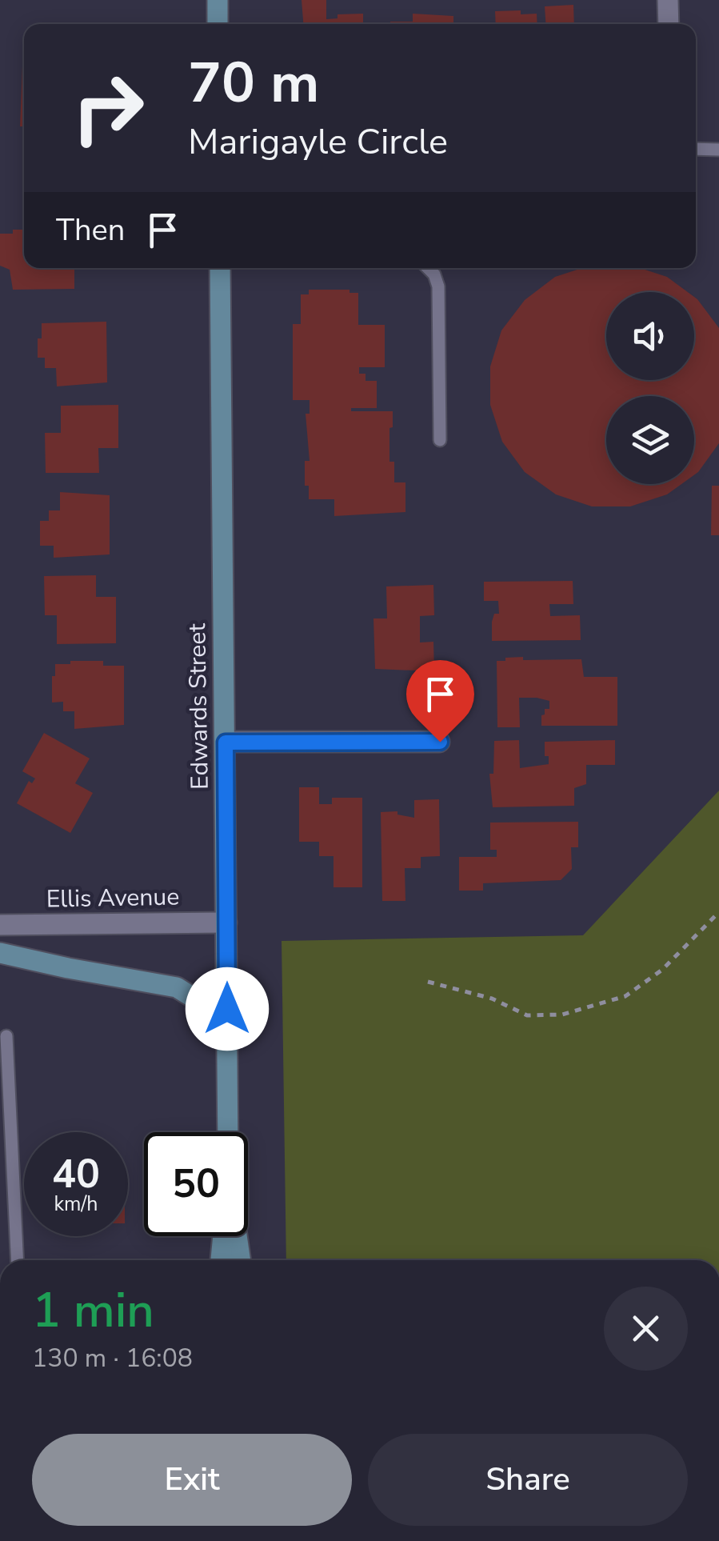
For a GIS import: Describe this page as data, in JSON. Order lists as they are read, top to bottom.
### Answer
{
  "streets": {
    "main road": ["Edwards Street"],
    "street": ["Ellis Avenue"]
  },
  "crossings": [
    ["Edwards Street", "Ellis Avenue"]
  ],
  "page": {
    "turn": ["70 m", "Marigayle Circle"],
    "then": "Then",
    "speed": "40 km/h",
    "limit": "50",
    "heading": ["1 min", "130 m · 16:08"],
    "buttons": ["Exit", "Share"]
  }
}
